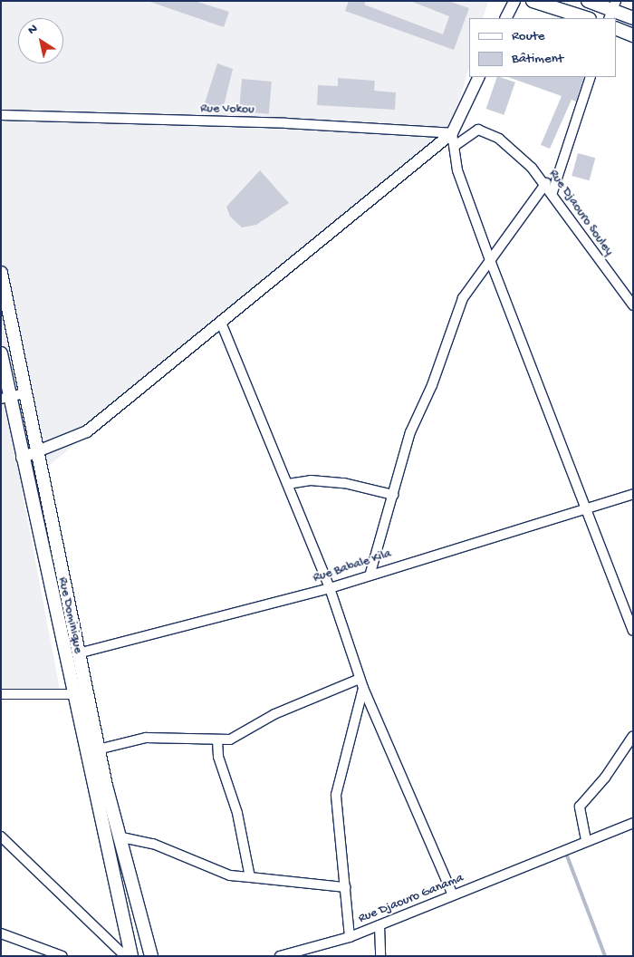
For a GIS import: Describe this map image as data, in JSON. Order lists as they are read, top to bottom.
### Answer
{
  "streets": {
    "main road": ["Rue Dominique"],
    "street": [
      "Rue Vokou",
      "Rue Djaouro Souley",
      "Rue Babale Kila",
      "Rue Djaouro Ganama"
    ]
  },
  "crossings": [
    ["Rue Babale Kila", "Rue Dominique"]
  ],
  "legend": ["Route", "Bâtiment"],
  "north": "top left"
}
